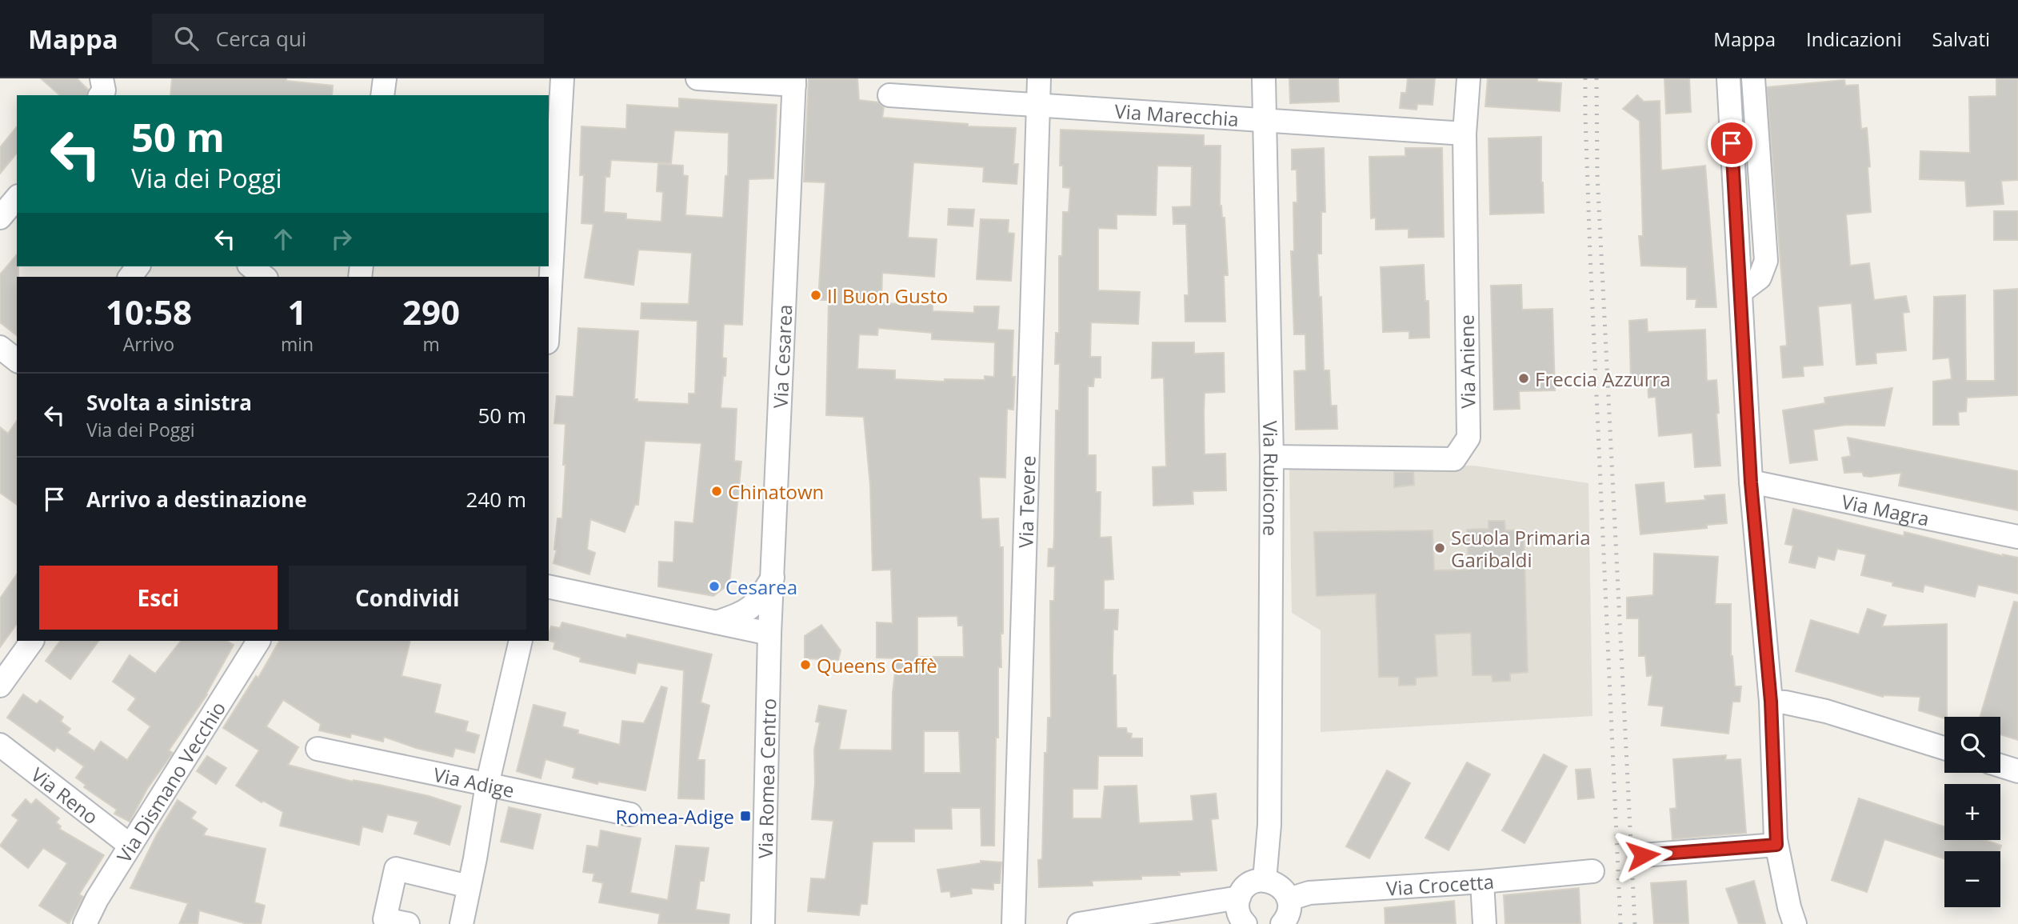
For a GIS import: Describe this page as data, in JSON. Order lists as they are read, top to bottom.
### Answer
{
  "streets": {
    "street": [
      "Via Marecchia",
      "Via Cesarea",
      "Via Aniene",
      "Via Rubicone",
      "Via Tevere",
      "Via Magra",
      "Via Romea Centro",
      "Via Dismano Vecchio",
      "Via Adige",
      "Via Reno",
      "Via Crocetta"
    ]
  },
  "crossings": [
    ["Via Marecchia", "Via Aniene"],
    ["Via Marecchia", "Via Rubicone"],
    ["Via Marecchia", "Via Tevere"],
    ["Via Cesarea", "Via Romea Centro"],
    ["Via Aniene", "Via Rubicone"],
    ["Via Dismano Vecchio", "Via Reno"]
  ],
  "places": {
    "other": [
      "Il Buon Gusto",
      "Freccia Azzurra",
      "Chinatown",
      "Scuola Primaria Garibaldi",
      "Cesarea",
      "Queens Caffè"
    ],
    "transit": ["Romea-Adige"]
  },
  "page": {
    "header": "Mappa",
    "search": "Cerca qui",
    "nav": ["Mappa", "Indicazioni", "Salvati"],
    "turn": ["50 m", "Via dei Poggi"],
    "eta": [
      "10:58",
      "Arrivo",
      "1",
      "min",
      "290",
      "m"
    ],
    "list": [
      {
        "name": "Svolta a sinistra",
        "note": "Via dei Poggi",
        "value": "50 m"
      },
      {
        "name": "Arrivo a destinazione",
        "value": "240 m"
      }
    ],
    "buttons": ["Esci", "Condividi"],
    "map_buttons": ["+", "−"]
  }
}
